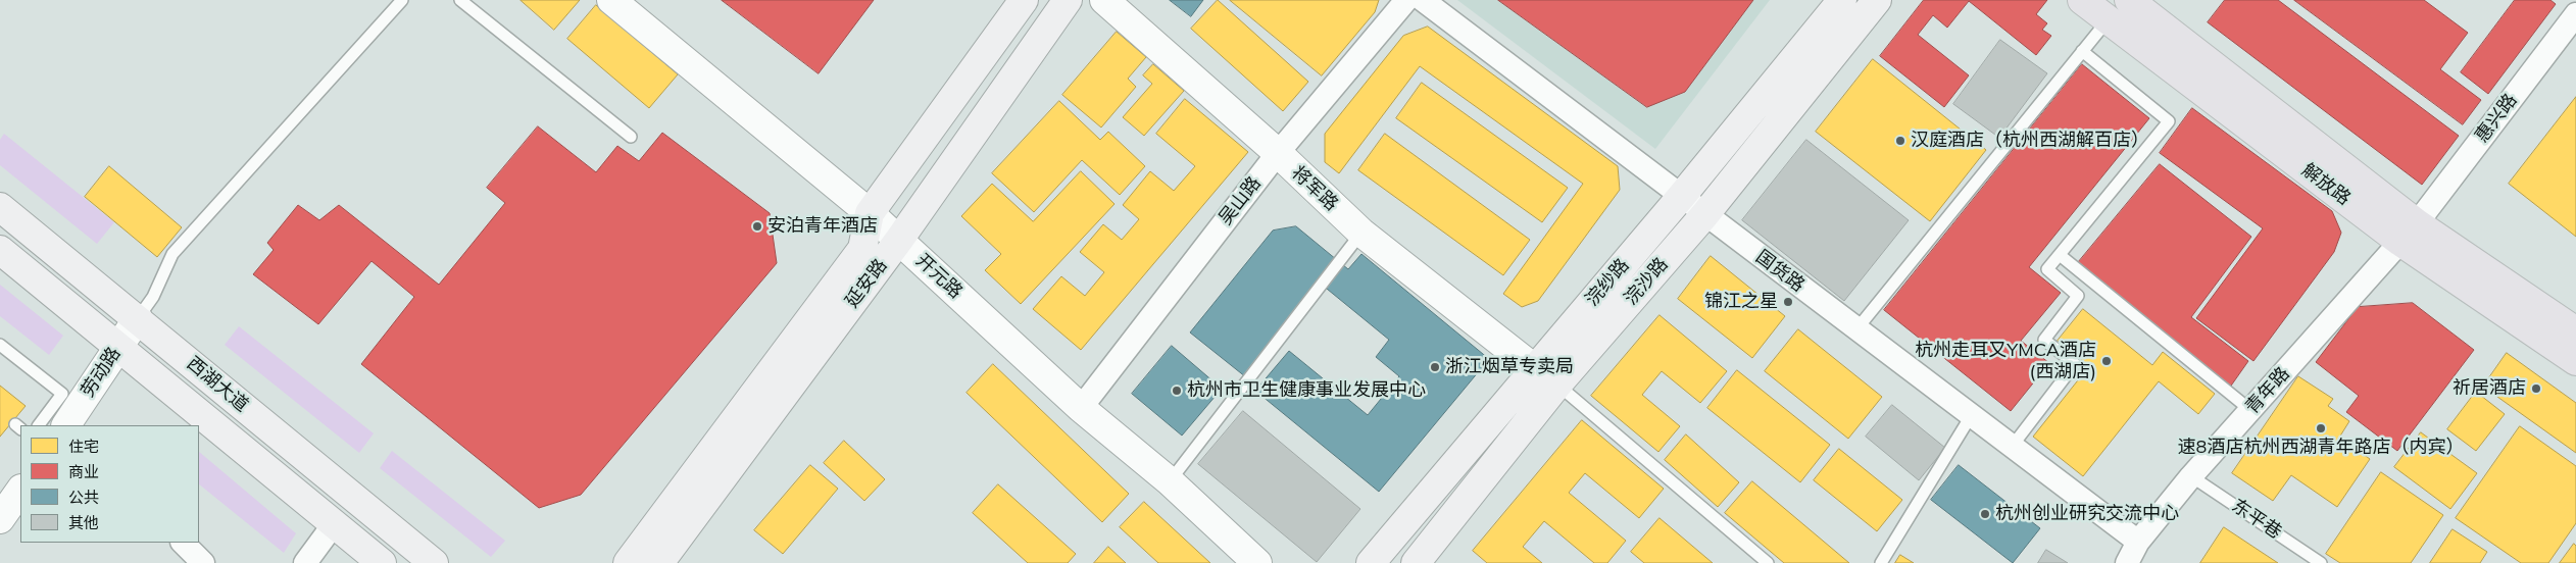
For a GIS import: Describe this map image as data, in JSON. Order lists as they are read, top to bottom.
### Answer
{
  "streets": {
    "main road": [
      "解放路",
      "浣沙路",
      "浣纱路",
      "延安路",
      "西湖大道"
    ],
    "street": [
      "惠兴路",
      "将军路",
      "吴山路",
      "国货路",
      "开元路",
      "劳动路",
      "青年路"
    ],
    "lane": ["东平巷"]
  },
  "crossings": [
    ["惠兴路", "解放路"],
    ["惠兴路", "青年路"],
    ["解放路", "青年路"],
    ["将军路", "吴山路"],
    ["将军路", "浣沙路"],
    ["将军路", "浣纱路"],
    ["吴山路", "开元路"],
    ["国货路", "浣沙路"],
    ["国货路", "浣纱路"],
    ["国货路", "青年路"],
    ["开元路", "延安路"],
    ["浣沙路", "浣纱路"],
    ["劳动路", "西湖大道"],
    ["青年路", "东平巷"]
  ],
  "places": [
    "汉庭酒店（杭州西湖解百店）",
    "安泊青年酒店",
    "锦江之星",
    "杭州走耳又YMCA酒店 (西湖店)",
    "浙江烟草专卖局",
    "祈居酒店",
    "杭州市卫生健康事业发展中心",
    "速8酒店杭州西湖青年路店（内宾）",
    "杭州创业研究交流中心"
  ],
  "legend": [
    "住宅",
    "商业",
    "公共",
    "其他"
  ]
}
